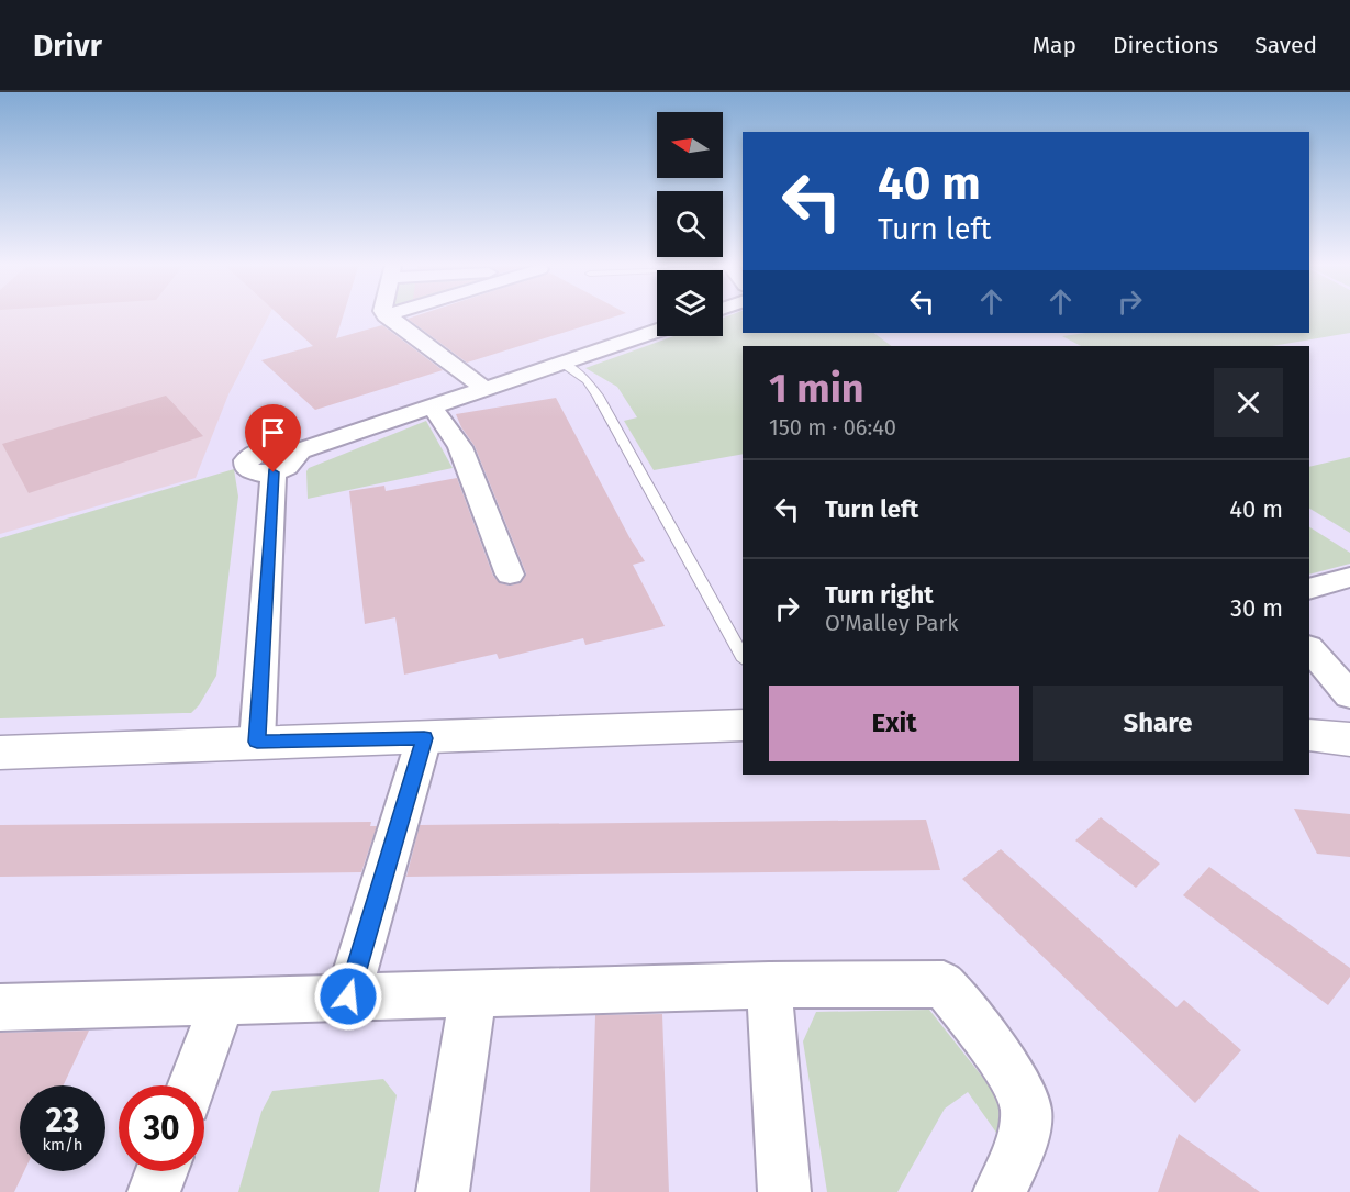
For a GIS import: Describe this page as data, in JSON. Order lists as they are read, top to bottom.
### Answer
{
  "north": "left",
  "page": {
    "header": "Drivr",
    "nav": ["Map", "Directions", "Saved"],
    "turn": ["40 m", "Turn left"],
    "heading": ["1 min", "150 m · 06:40"],
    "list": [
      {
        "name": "Turn left",
        "value": "40 m"
      },
      {
        "name": "Turn right",
        "note": "O'Malley Park",
        "value": "30 m"
      }
    ],
    "buttons": ["Exit", "Share"],
    "speed": "23 km/h",
    "limit": "30"
  }
}
